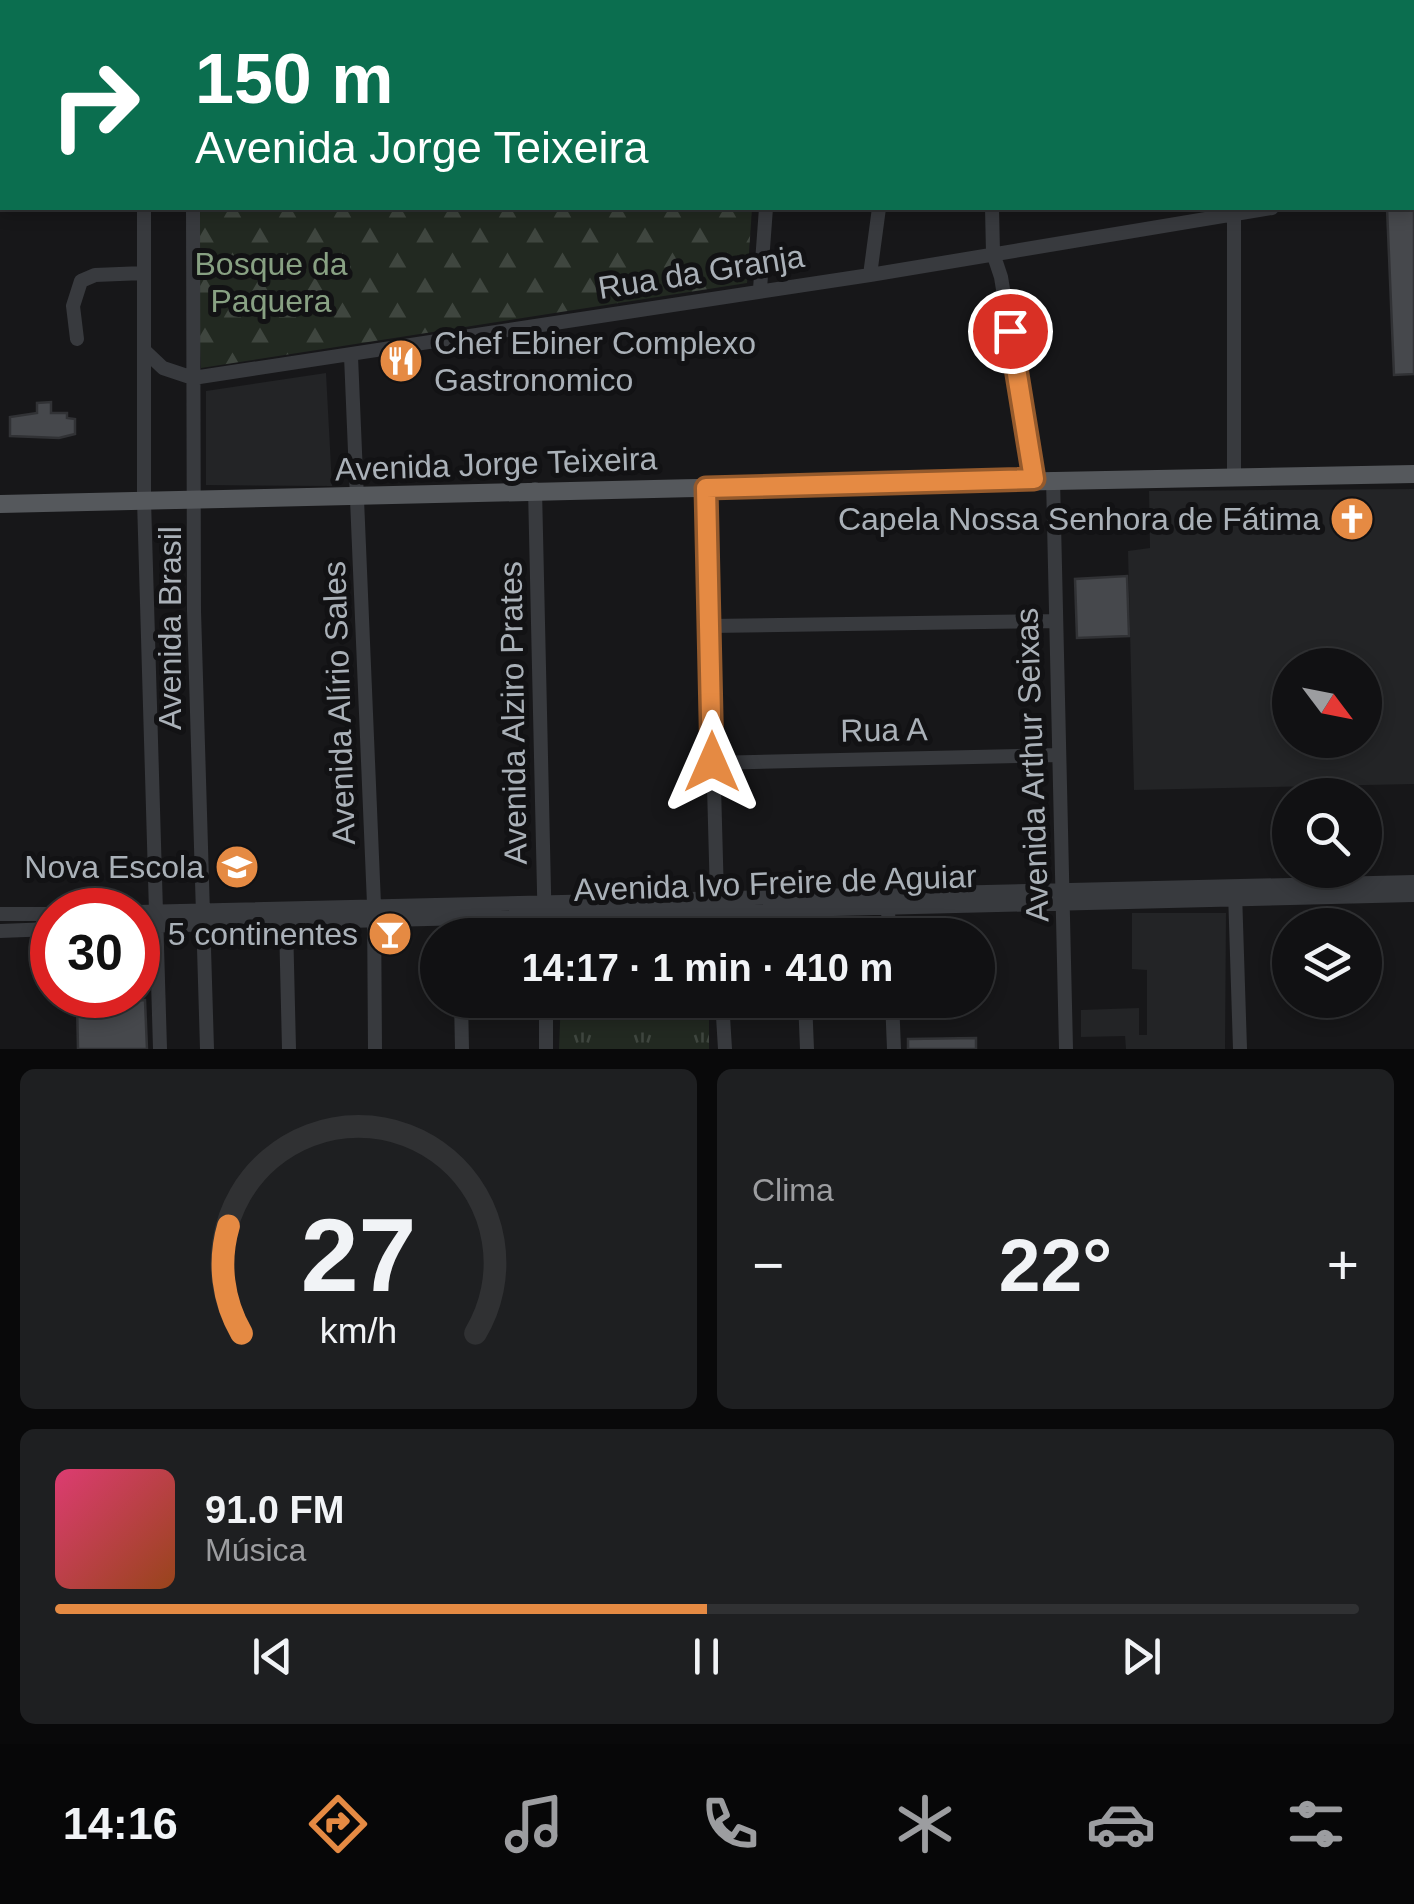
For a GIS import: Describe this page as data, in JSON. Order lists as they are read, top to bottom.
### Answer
{
  "streets": {
    "main road": ["Avenida Jorge Teixeira"],
    "street": [
      "Rua da Granja",
      "Avenida Brasil",
      "Avenida Alírio Sales",
      "Avenida Alziro Prates",
      "Rua A",
      "Avenida Arthur Seixas",
      "Avenida Ivo Freire de Aguiar"
    ]
  },
  "crossings": [
    ["Rua da Granja", "Avenida Brasil"],
    ["Rua da Granja", "Avenida Alírio Sales"],
    ["Rua da Granja", "Avenida Arthur Seixas"],
    ["Avenida Jorge Teixeira", "Avenida Brasil"],
    ["Avenida Jorge Teixeira", "Avenida Alírio Sales"],
    ["Avenida Jorge Teixeira", "Avenida Alziro Prates"],
    ["Avenida Jorge Teixeira", "Avenida Arthur Seixas"],
    ["Avenida Brasil", "Avenida Ivo Freire de Aguiar"],
    ["Avenida Alírio Sales", "Avenida Ivo Freire de Aguiar"],
    ["Avenida Alziro Prates", "Avenida Ivo Freire de Aguiar"],
    ["Rua A", "Avenida Arthur Seixas"],
    ["Avenida Arthur Seixas", "Avenida Ivo Freire de Aguiar"]
  ],
  "parks": ["Bosque da Paquera"],
  "places": {
    "restaurant": ["Chef Ebiner Complexo Gastronomico"],
    "church": ["Capela Nossa Senhora de Fátima"],
    "school or university": ["Nova Escola"],
    "bar": ["5 continentes"]
  },
  "north": "bottom right",
  "page": {
    "turn": ["150 m", "Avenida Jorge Teixeira"],
    "limit": "30",
    "trip": "14:17 · 1 min · 410 m",
    "tile": "Clima",
    "heat": ["−", "22°", "+"],
    "song": ["91.0 FM", "Música"],
    "tabs": "14:16",
    "gauge": ["27", "km/h"]
  }
}
